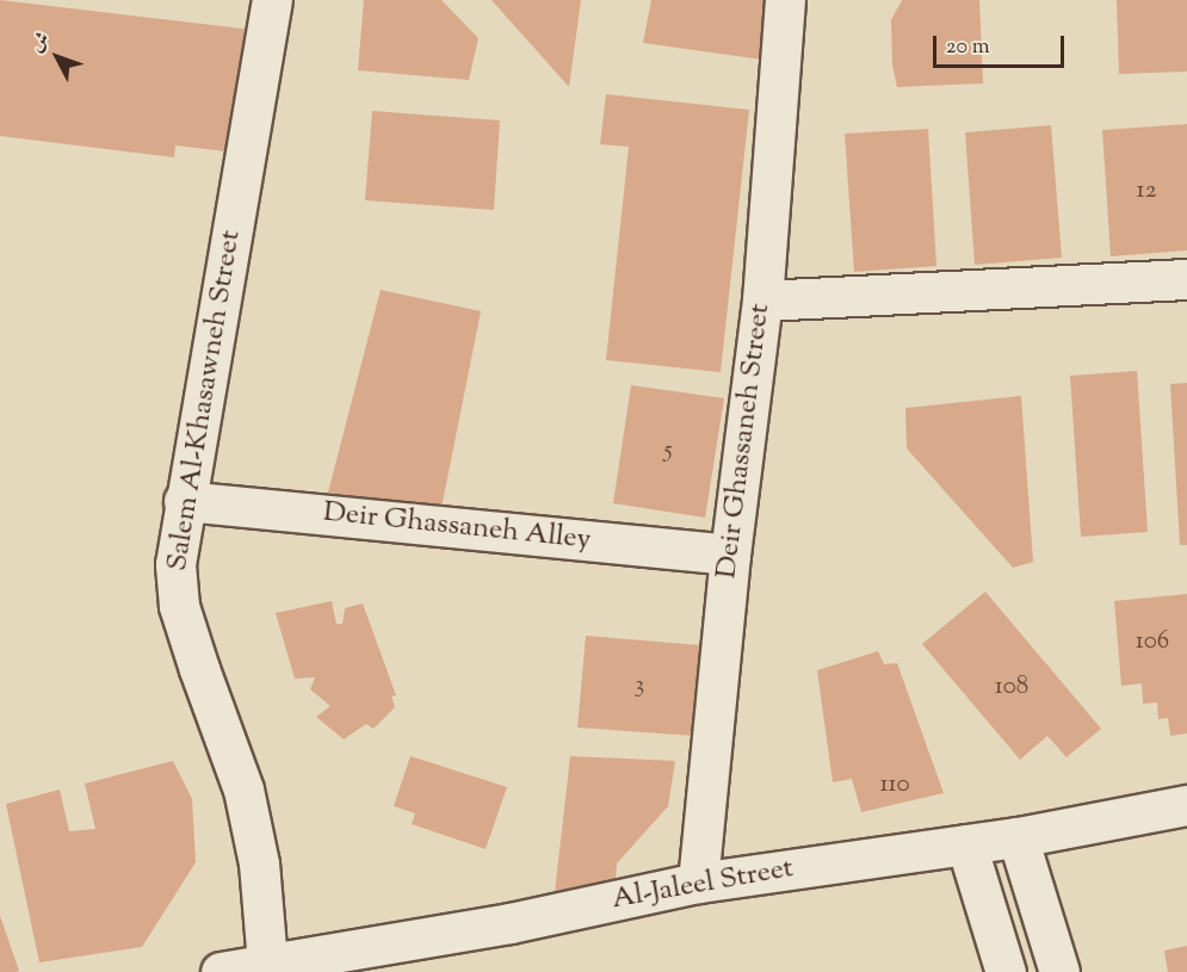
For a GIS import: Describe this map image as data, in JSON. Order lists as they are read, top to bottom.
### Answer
{
  "streets": {
    "street": [
      "Salem Al-Khasawneh Street",
      "Deir Ghassaneh Street",
      "Deir Ghassaneh Alley",
      "Al-Jaleel Street"
    ]
  },
  "crossings": [
    ["Salem Al-Khasawneh Street", "Deir Ghassaneh Alley"],
    ["Salem Al-Khasawneh Street", "Al-Jaleel Street"],
    ["Deir Ghassaneh Street", "Deir Ghassaneh Alley"],
    ["Deir Ghassaneh Street", "Al-Jaleel Street"]
  ],
  "house_numbers": [
    "12",
    "5",
    "106",
    "3",
    "108",
    "110"
  ],
  "scale_bar": "20 m",
  "north": "top left"
}
